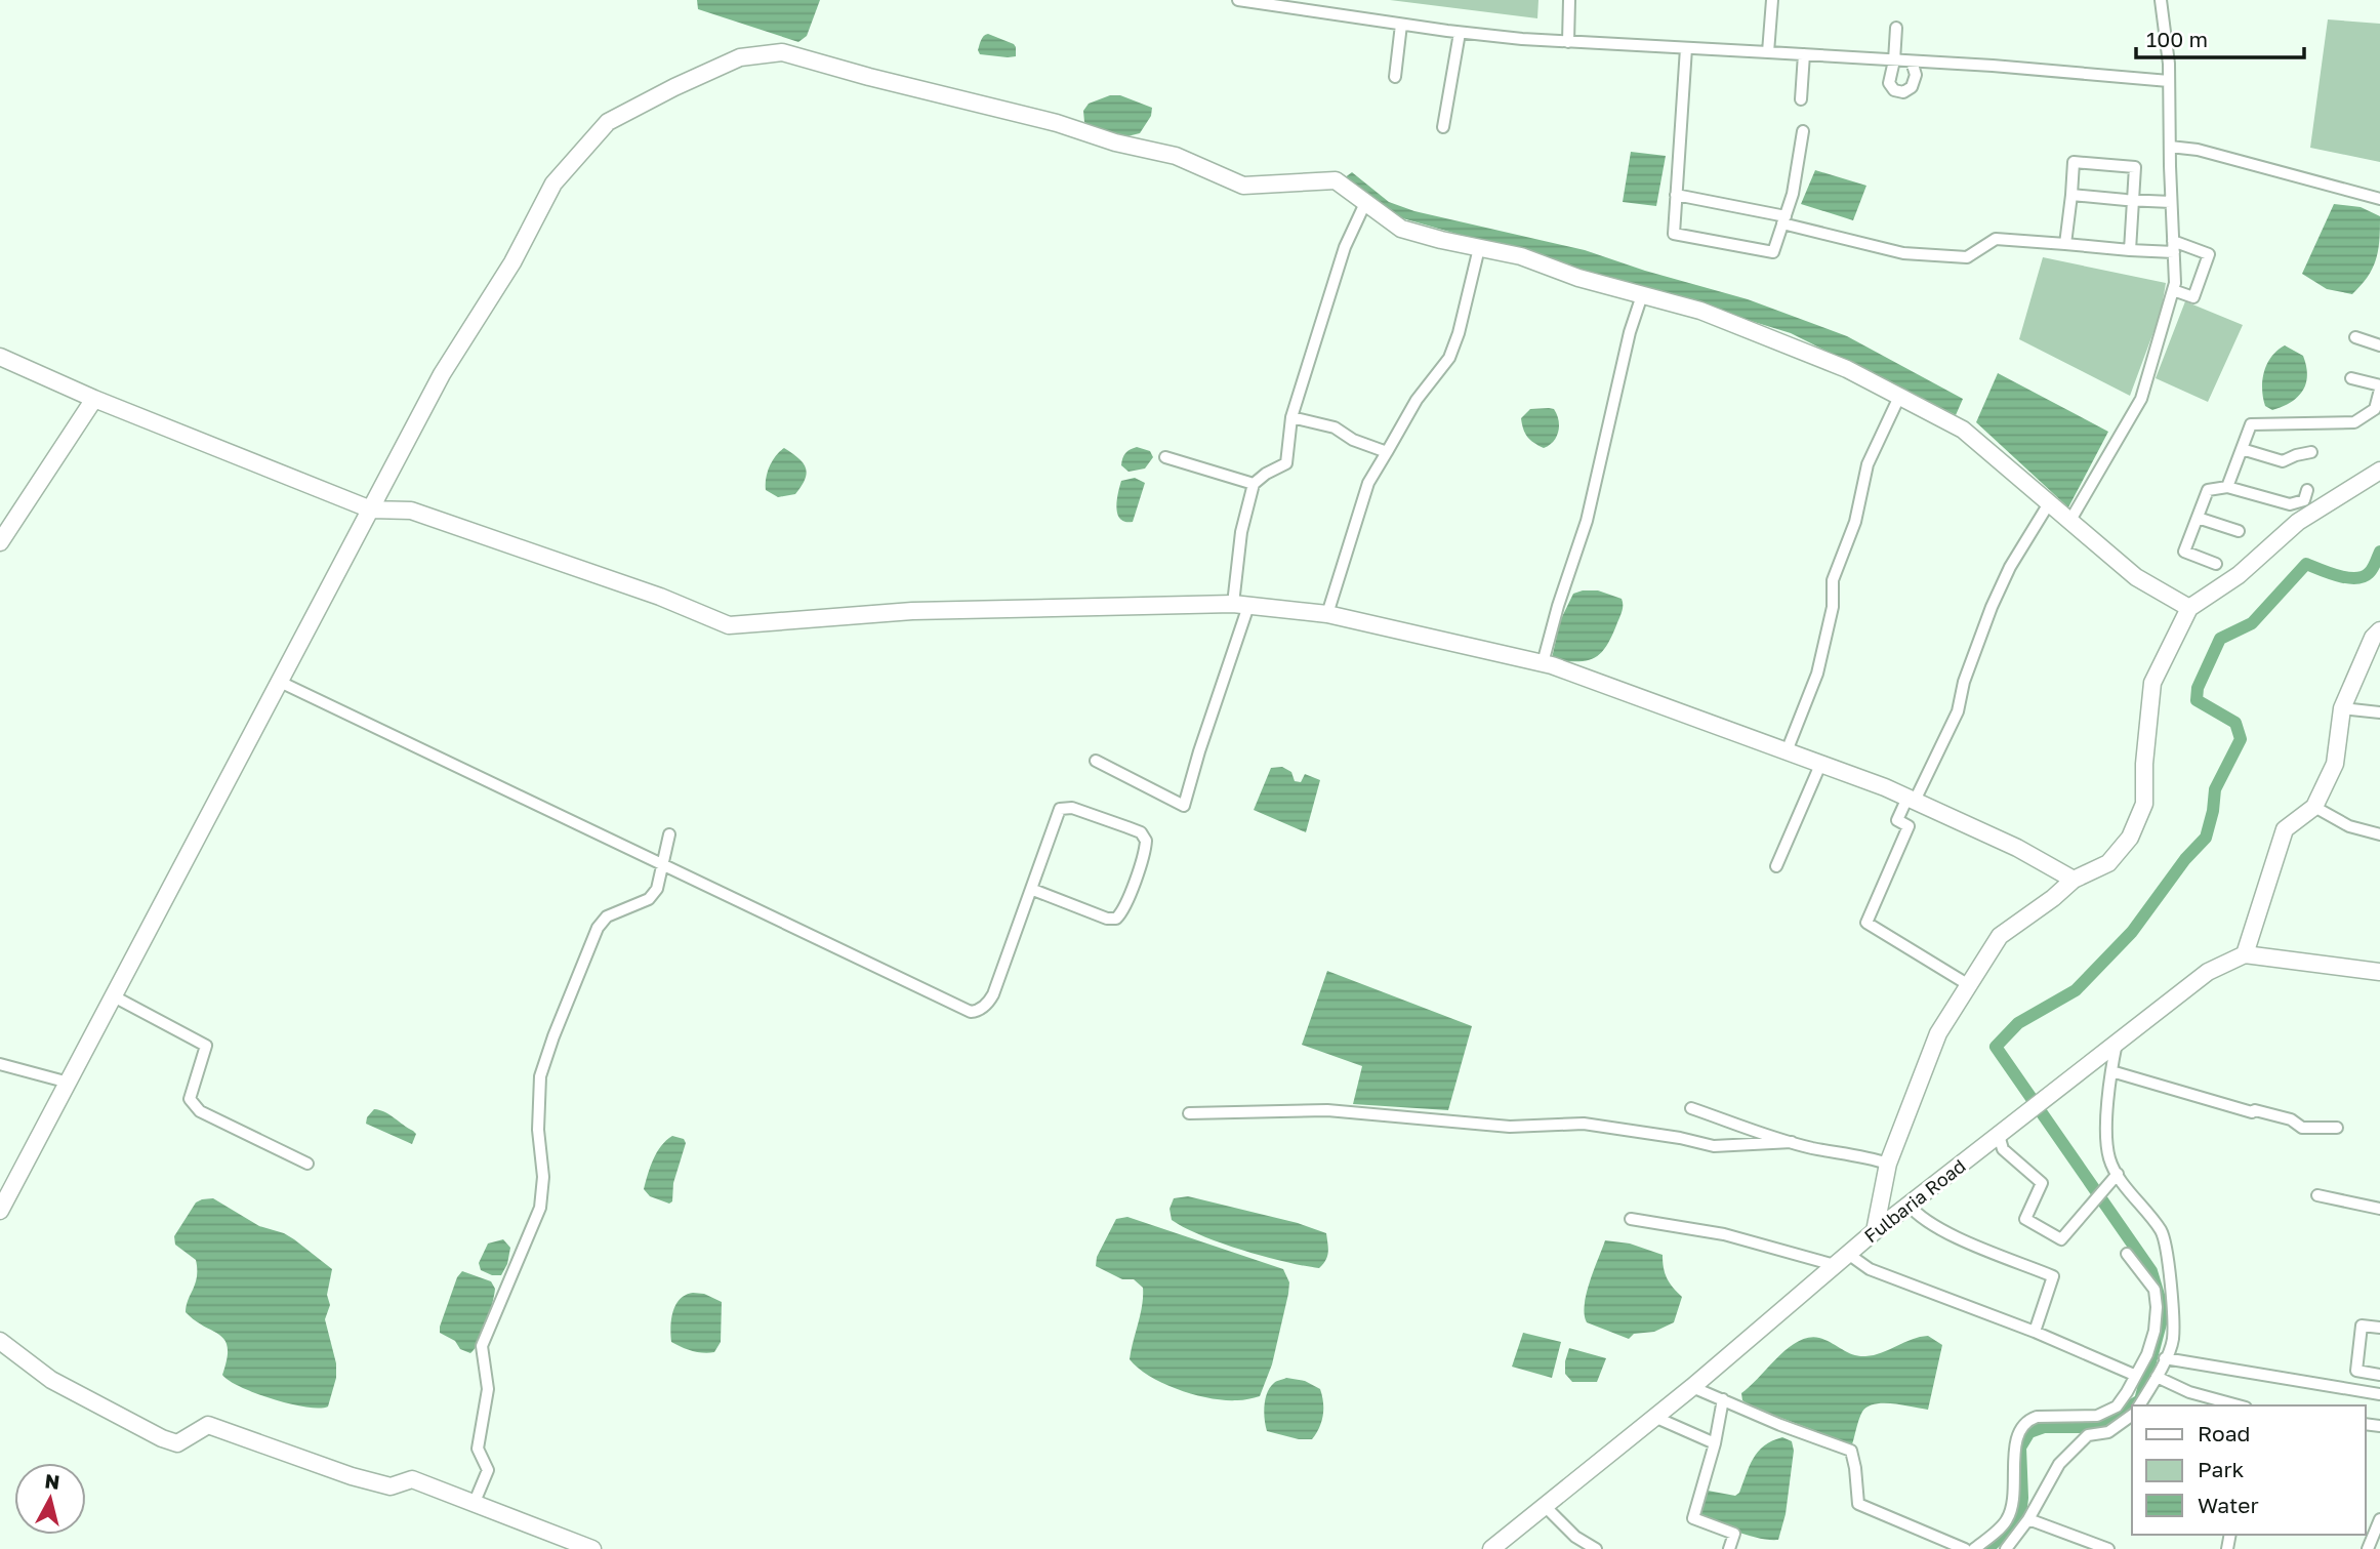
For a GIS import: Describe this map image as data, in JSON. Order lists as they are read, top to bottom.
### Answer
{
  "streets": {
    "street": ["Fulbaria Road"]
  },
  "legend": ["Road", "Park", "Water"],
  "scale_bar": "100 m",
  "north": "top"
}
